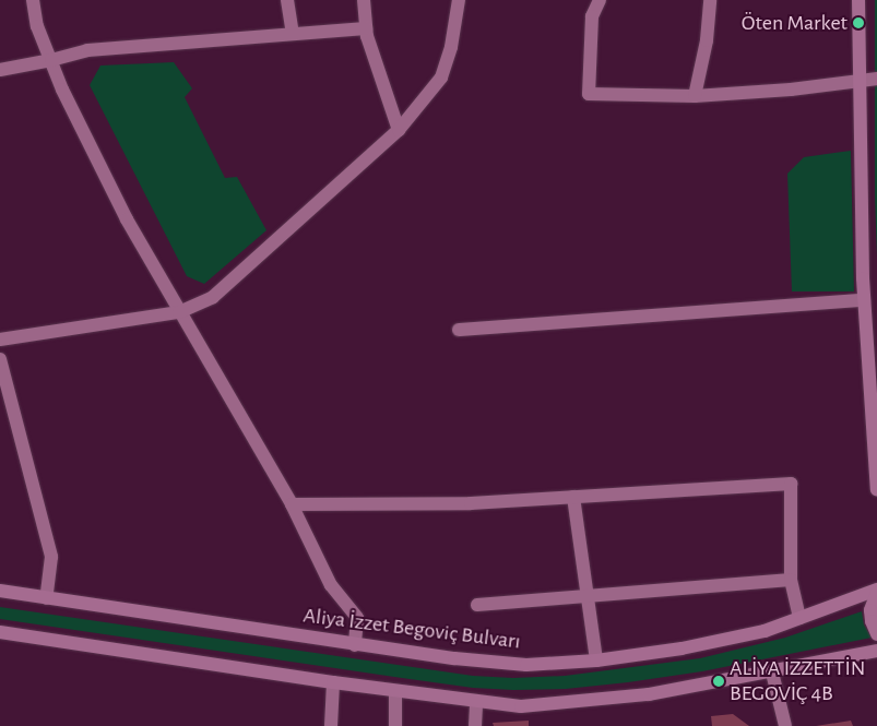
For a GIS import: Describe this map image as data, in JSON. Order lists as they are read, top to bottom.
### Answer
{
  "streets": {
    "main road": ["Aliya İzzet Begoviç Bulvarı"]
  },
  "places": ["Öten Market", "ALİYA İZZETTİN BEGOVİÇ 4B"]
}
